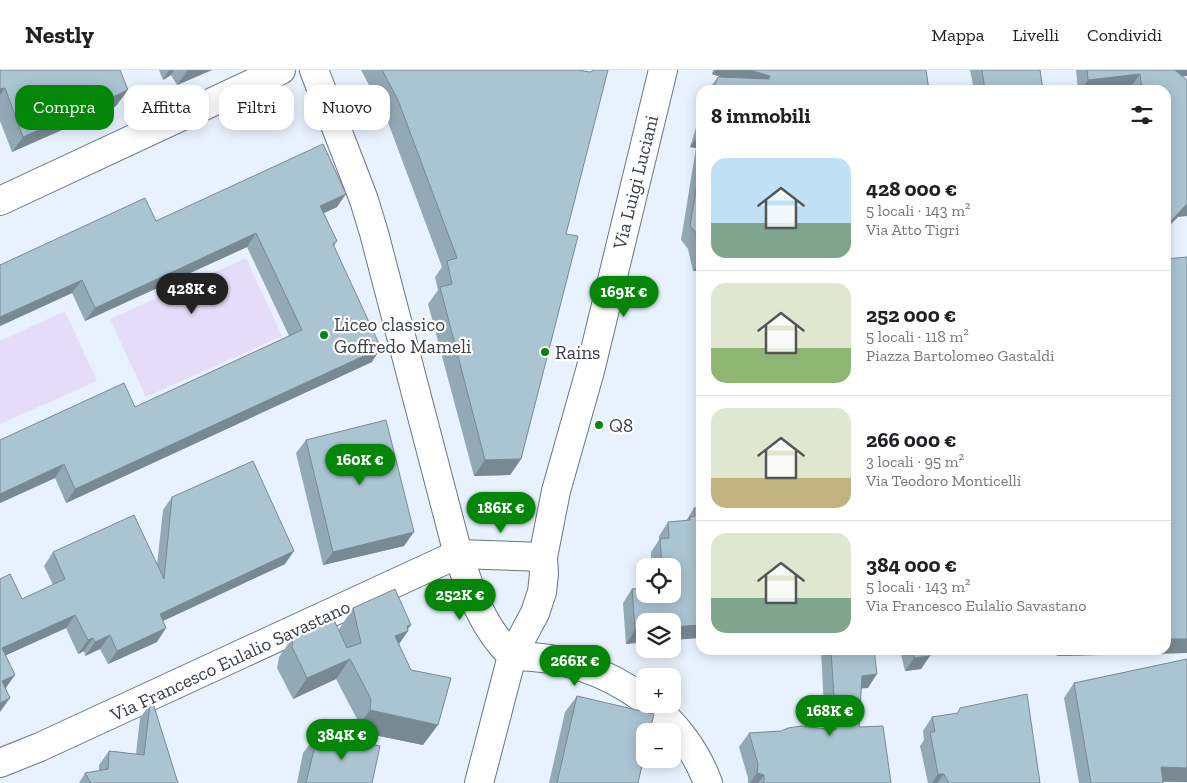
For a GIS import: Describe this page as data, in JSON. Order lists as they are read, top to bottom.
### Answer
{
  "streets": {
    "street": ["Via Luigi Luciani", "Via Francesco Eulalio Savastano"]
  },
  "places": ["Liceo classico Goffredo Mameli", "Rains", "Q8"],
  "page": {
    "header": "Nestly",
    "nav": ["Mappa", "Livelli", "Condividi"],
    "chip": [
      "Compra",
      "Affitta",
      "Filtri",
      "Nuovo"
    ],
    "heading": "8 immobili",
    "list": [
      {
        "name": "428 000 €",
        "note": "5 locali · 143 m² · Via Atto Tigri"
      },
      {
        "name": "252 000 €",
        "note": "5 locali · 118 m² · Piazza Bartolomeo Gastaldi"
      },
      {
        "name": "266 000 €",
        "note": "3 locali · 95 m² · Via Teodoro Monticelli"
      },
      {
        "name": "384 000 €",
        "note": "5 locali · 143 m² · Via Francesco Eulalio Savastano"
      }
    ],
    "price": [
      "428K €",
      "169K €",
      "160K €",
      "186K €",
      "252K €",
      "266K €",
      "168K €",
      "384K €"
    ],
    "map_buttons": ["+", "−"]
  }
}
